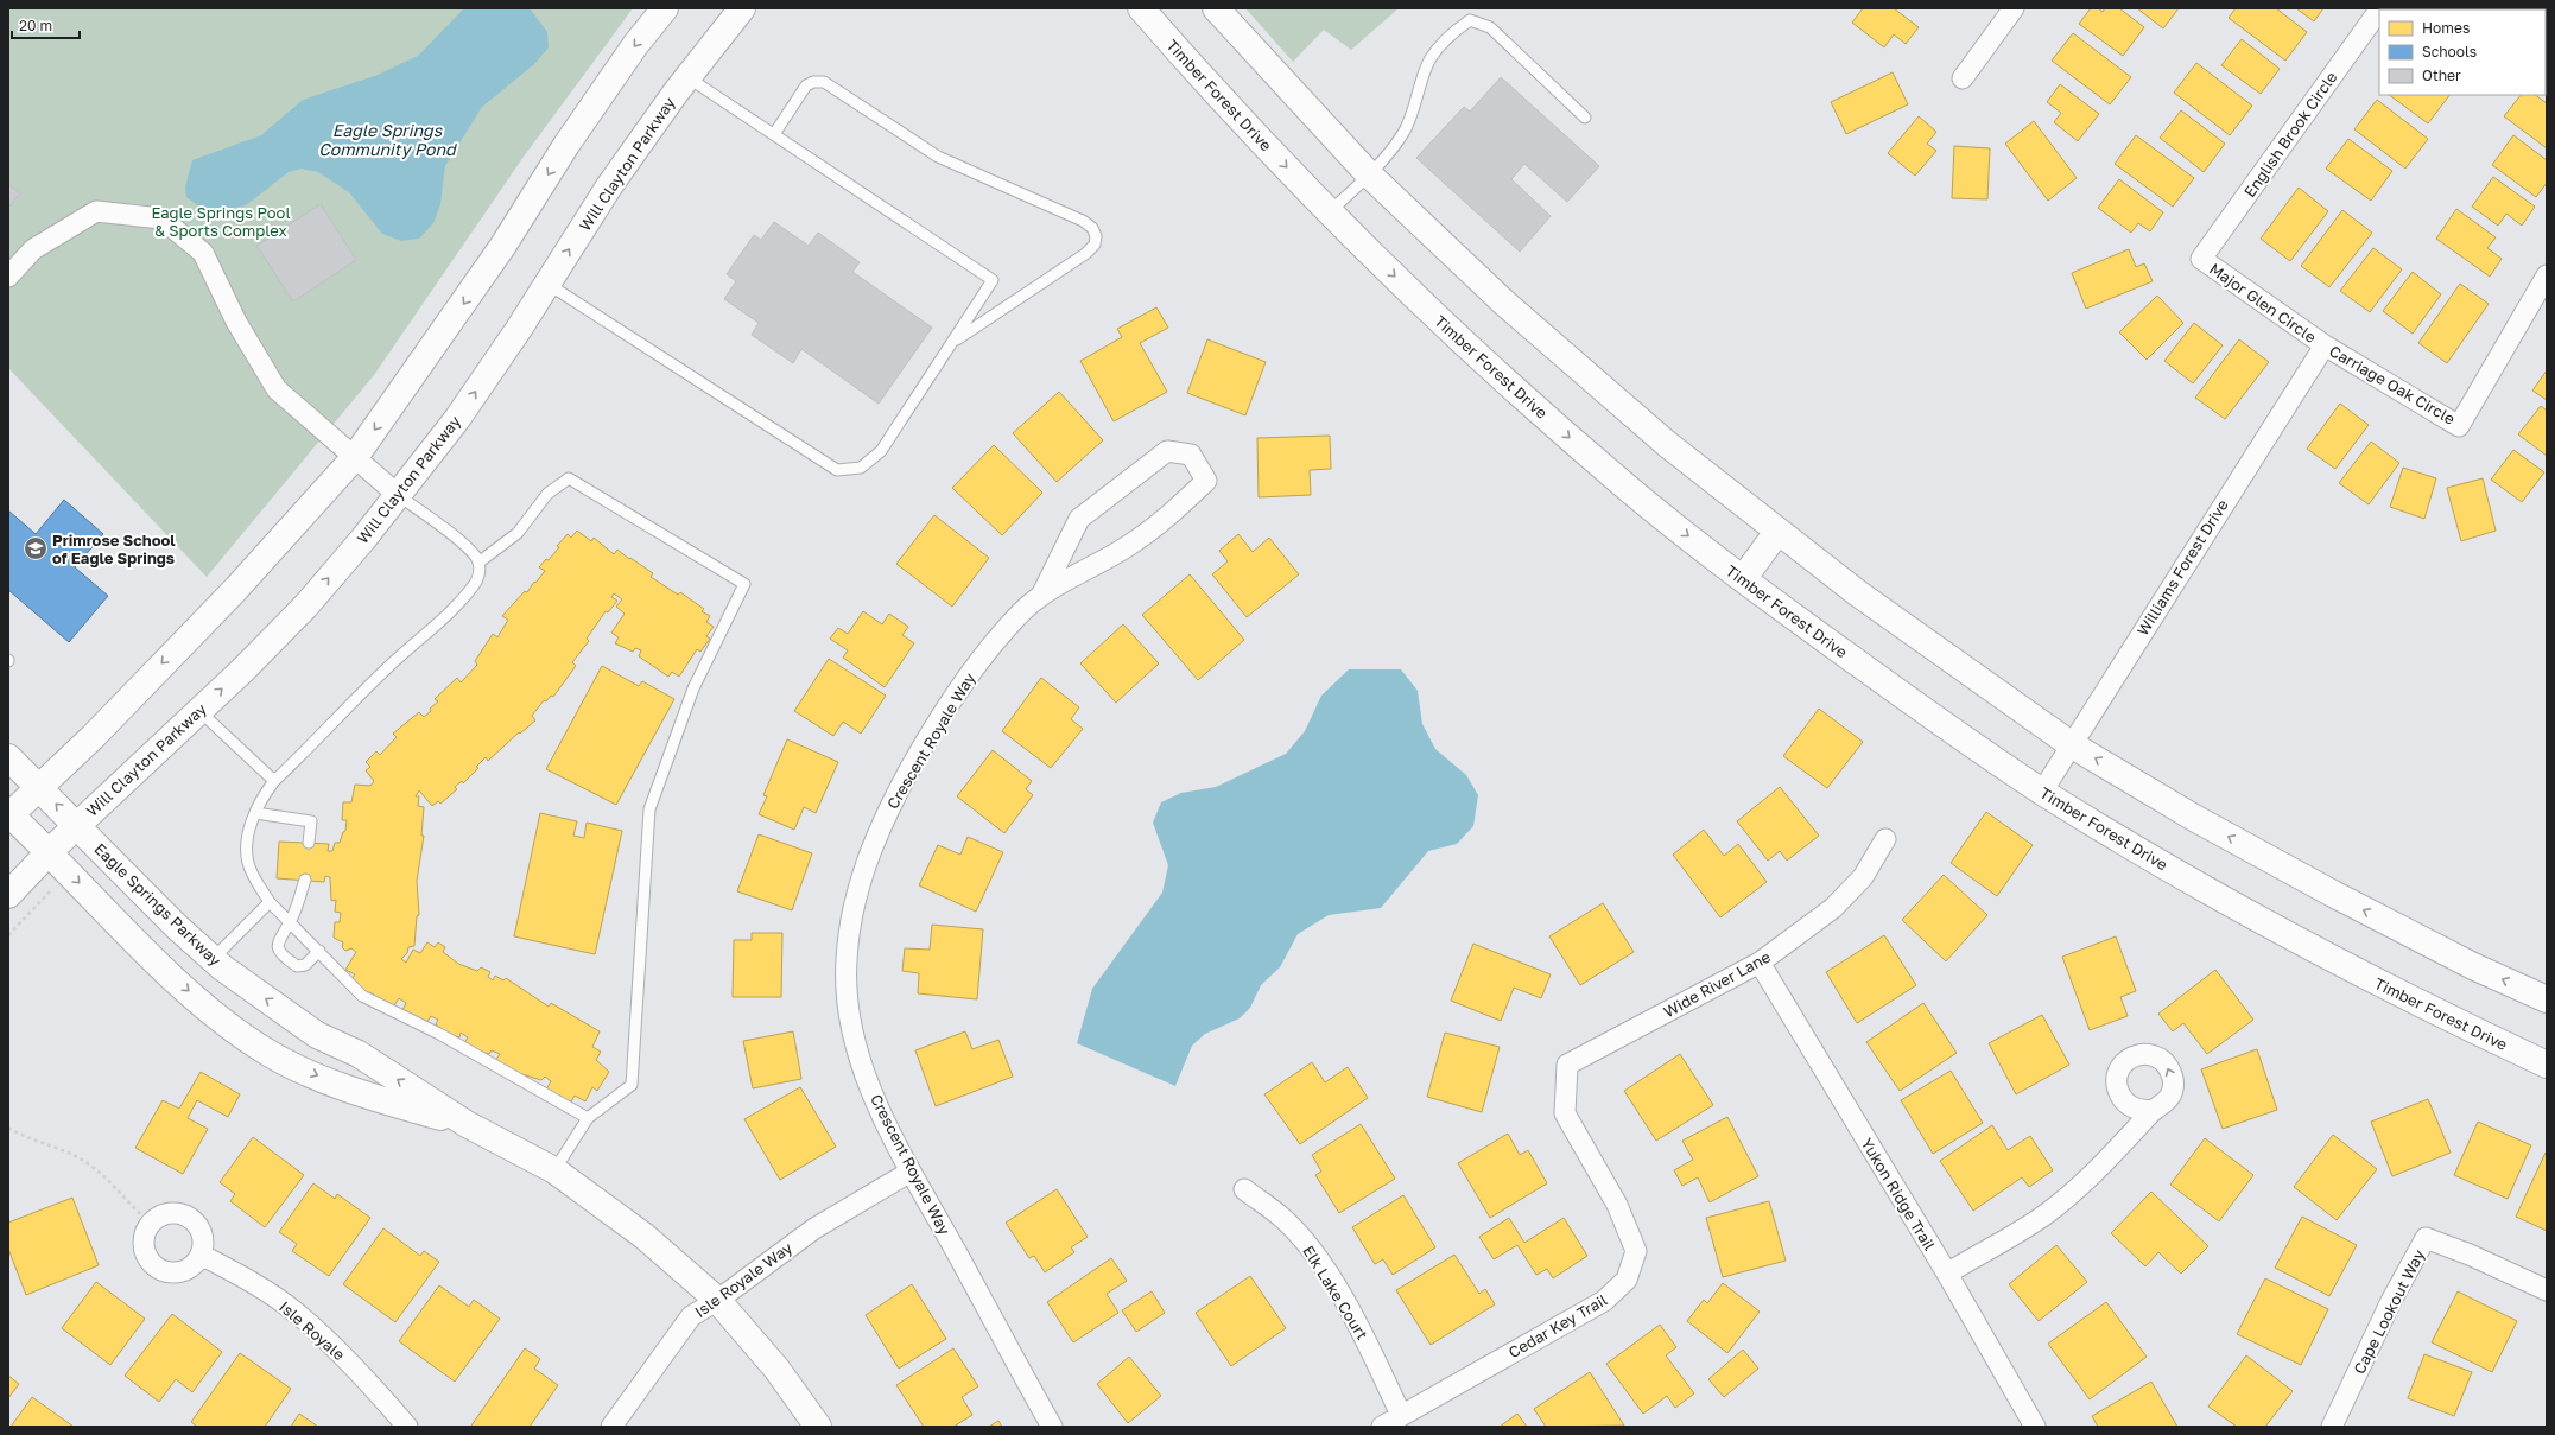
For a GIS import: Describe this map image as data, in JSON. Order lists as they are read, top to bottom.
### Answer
{
  "streets": {
    "main road": ["Timber Forest Drive", "Will Clayton Parkway", "Eagle Springs Parkway"],
    "street": [
      "English Brook Circle",
      "Major Glen Circle",
      "Carriage Oak Circle",
      "Williams Forest Drive",
      "Crescent Royale Way",
      "Wide River Lane",
      "Yukon Ridge Trail",
      "Isle Royale Way",
      "Elk Lake Court",
      "Cape Lookout Way",
      "Cedar Key Trail",
      "Isle Royale"
    ]
  },
  "crossings": [
    ["Timber Forest Drive", "Williams Forest Drive"],
    ["English Brook Circle", "Major Glen Circle"],
    ["Will Clayton Parkway", "Eagle Springs Parkway"],
    ["Major Glen Circle", "Carriage Oak Circle"],
    ["Major Glen Circle", "Williams Forest Drive"],
    ["Carriage Oak Circle", "Williams Forest Drive"],
    ["Crescent Royale Way", "Isle Royale Way"],
    ["Eagle Springs Parkway", "Isle Royale Way"],
    ["Wide River Lane", "Yukon Ridge Trail"],
    ["Wide River Lane", "Cedar Key Trail"],
    ["Elk Lake Court", "Cedar Key Trail"]
  ],
  "water": ["Eagle Springs Community Pond"],
  "parks": ["Eagle Springs Pool & Sports Complex"],
  "places": {
    "school or university": ["Primrose School of Eagle Springs"]
  },
  "legend": ["Homes", "Schools", "Other"],
  "scale_bar": "20 m"
}
